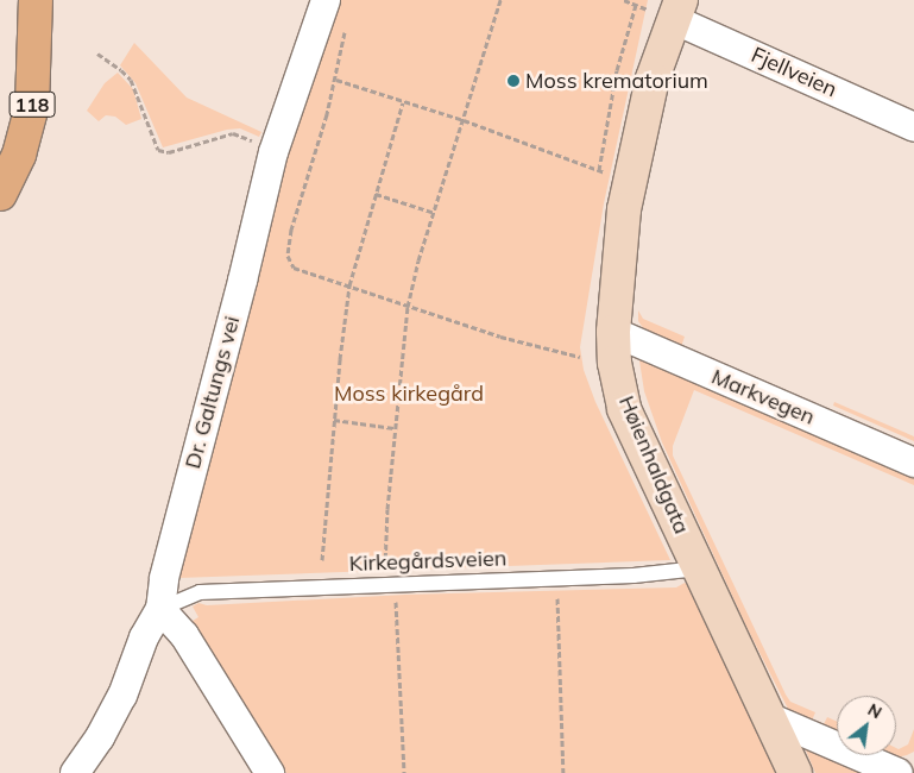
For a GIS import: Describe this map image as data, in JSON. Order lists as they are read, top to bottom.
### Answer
{
  "streets": {
    "main road": ["118"],
    "street": [
      "Fjellveien",
      "Dr. Galtungs vei",
      "Markvegen",
      "Høienhaldgata"
    ],
    "lane": ["Kirkegårdsveien"]
  },
  "crossings": [
    ["Fjellveien", "Høienhaldgata"],
    ["Dr. Galtungs vei", "Kirkegårdsveien"],
    ["Markvegen", "Høienhaldgata"],
    ["Høienhaldgata", "Kirkegårdsveien"]
  ],
  "parks": ["Moss kirkegård"],
  "places": ["Moss krematorium"],
  "north": "top right"
}
